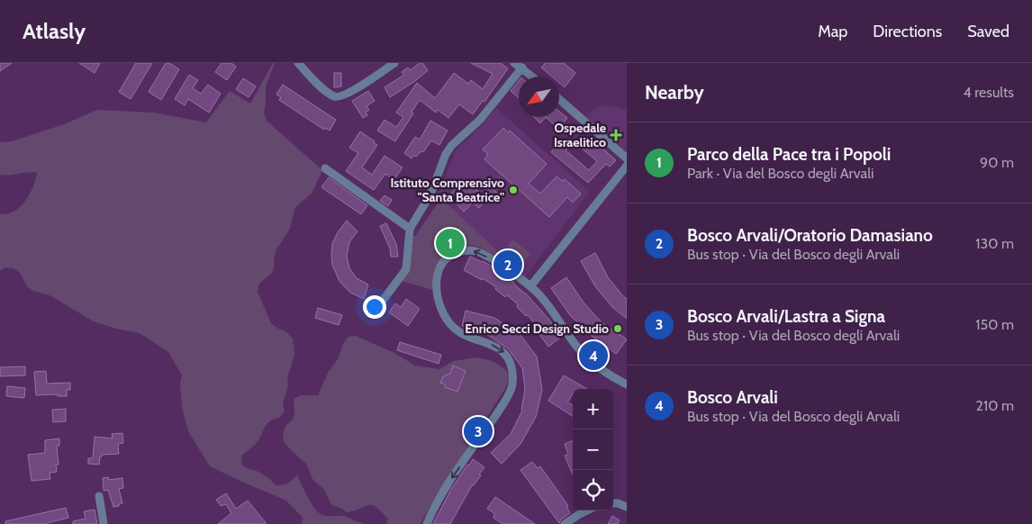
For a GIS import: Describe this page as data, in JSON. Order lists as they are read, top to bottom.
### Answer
{
  "places": {
    "health": ["Ospedale Israelitico"],
    "other": ["Istituto Comprensivo \"Santa Beatrice\"", "Enrico Secci Design Studio"]
  },
  "north": "bottom left",
  "page": {
    "header": "Atlasly",
    "nav": ["Map", "Directions", "Saved"],
    "heading": ["Nearby", "4 results"],
    "list": [
      {
        "mark": "1",
        "name": "Parco della Pace tra i Popoli",
        "note": "Park · Via del Bosco degli Arvali",
        "value": "90 m"
      },
      {
        "mark": "2",
        "name": "Bosco Arvali/Oratorio Damasiano",
        "note": "Bus stop · Via del Bosco degli Arvali",
        "value": "130 m"
      },
      {
        "mark": "3",
        "name": "Bosco Arvali/Lastra a Signa",
        "note": "Bus stop · Via del Bosco degli Arvali",
        "value": "150 m"
      },
      {
        "mark": "4",
        "name": "Bosco Arvali",
        "note": "Bus stop · Via del Bosco degli Arvali",
        "value": "210 m"
      }
    ],
    "pins": [
      "1",
      "2",
      "4",
      "3"
    ],
    "map_buttons": ["+", "−"]
  }
}
